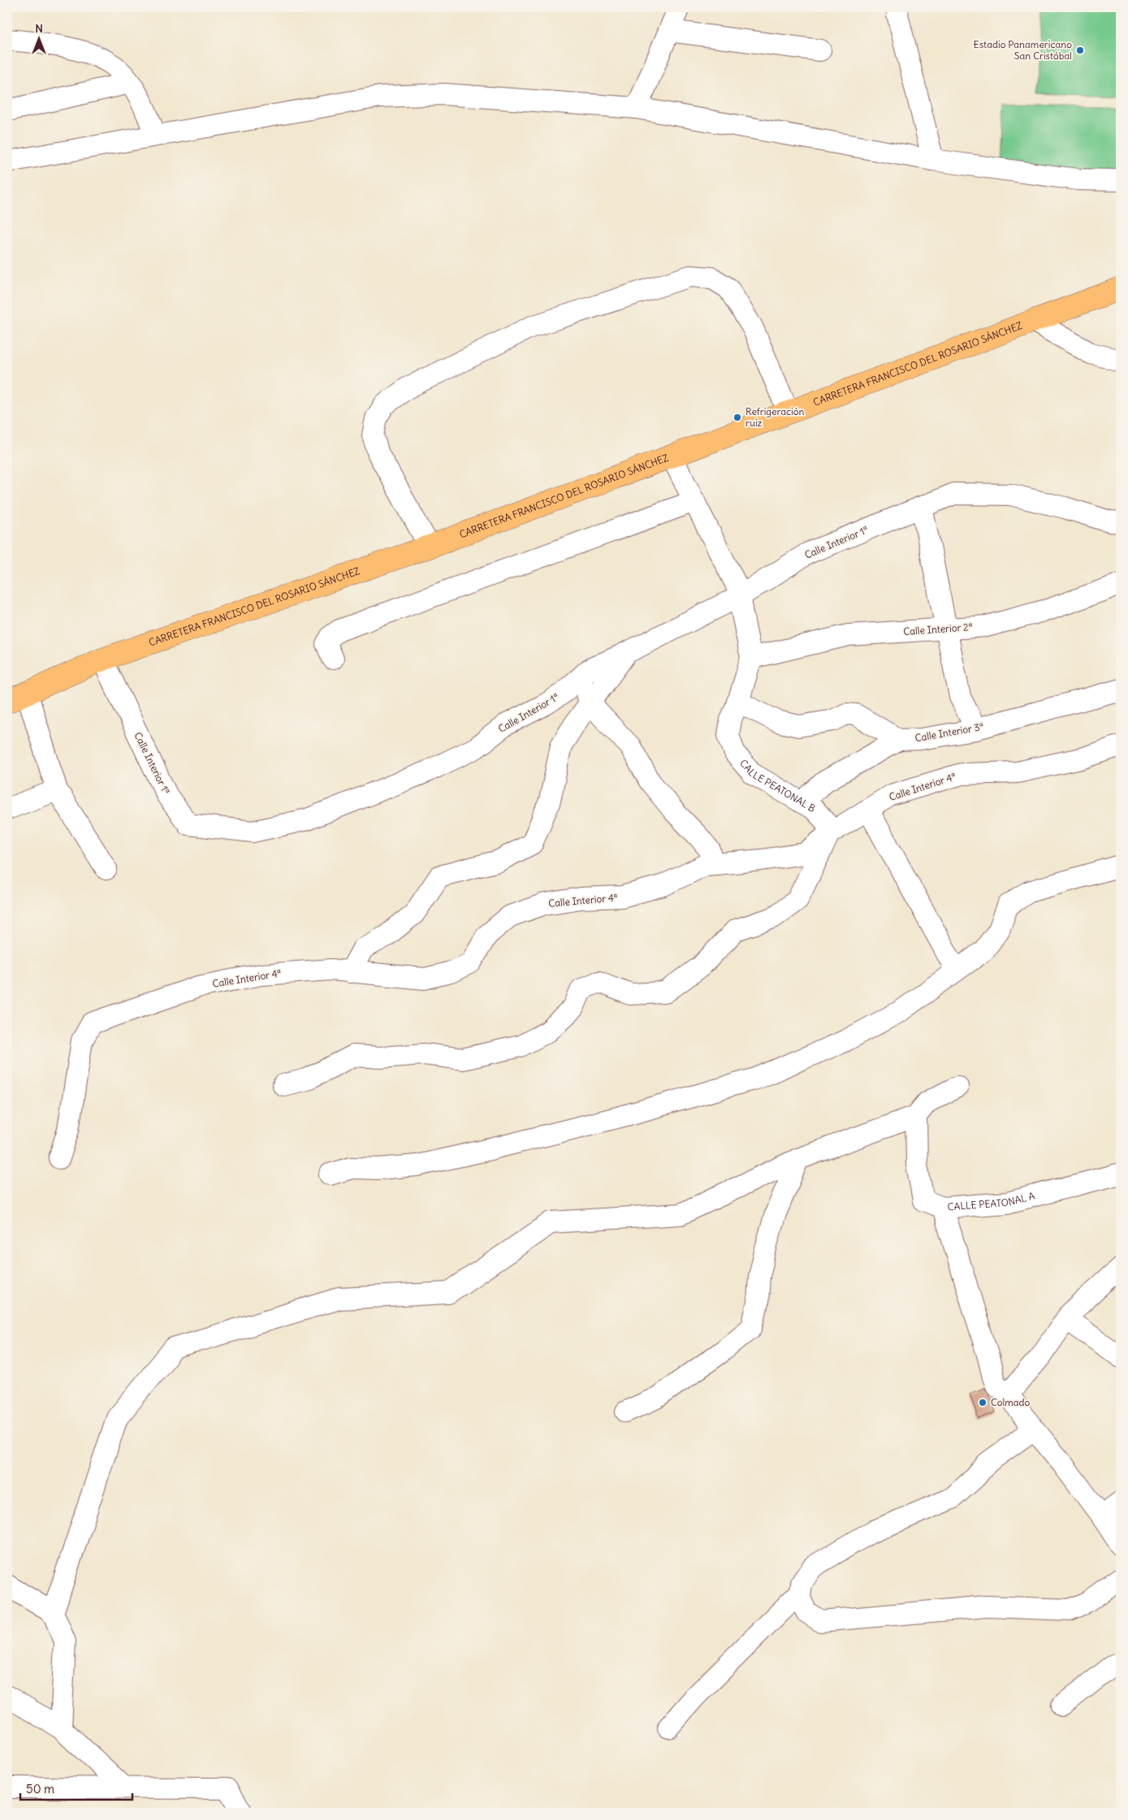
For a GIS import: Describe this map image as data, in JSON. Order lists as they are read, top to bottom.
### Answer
{
  "streets": {
    "main road": ["CARRETERA FRANCISCO DEL ROSARIO SÁNCHEZ"],
    "street": [
      "Calle Interior 1ª",
      "Calle Interior 2ª",
      "Calle Interior 3ª",
      "CALLE PEATONAL B",
      "Calle Interior 4ª",
      "CALLE PEATONAL A"
    ]
  },
  "crossings": [
    ["CARRETERA FRANCISCO DEL ROSARIO SÁNCHEZ", "Calle Interior 1ª"],
    ["Calle Interior 1ª", "CALLE PEATONAL B"],
    ["Calle Interior 2ª", "CALLE PEATONAL B"],
    ["CALLE PEATONAL B", "Calle Interior 4ª"]
  ],
  "places": ["Estadio Panamericano San Cristóbal", "Refrigeración ruiz", "Colmado"],
  "scale_bar": "50 m",
  "north": "top"
}
